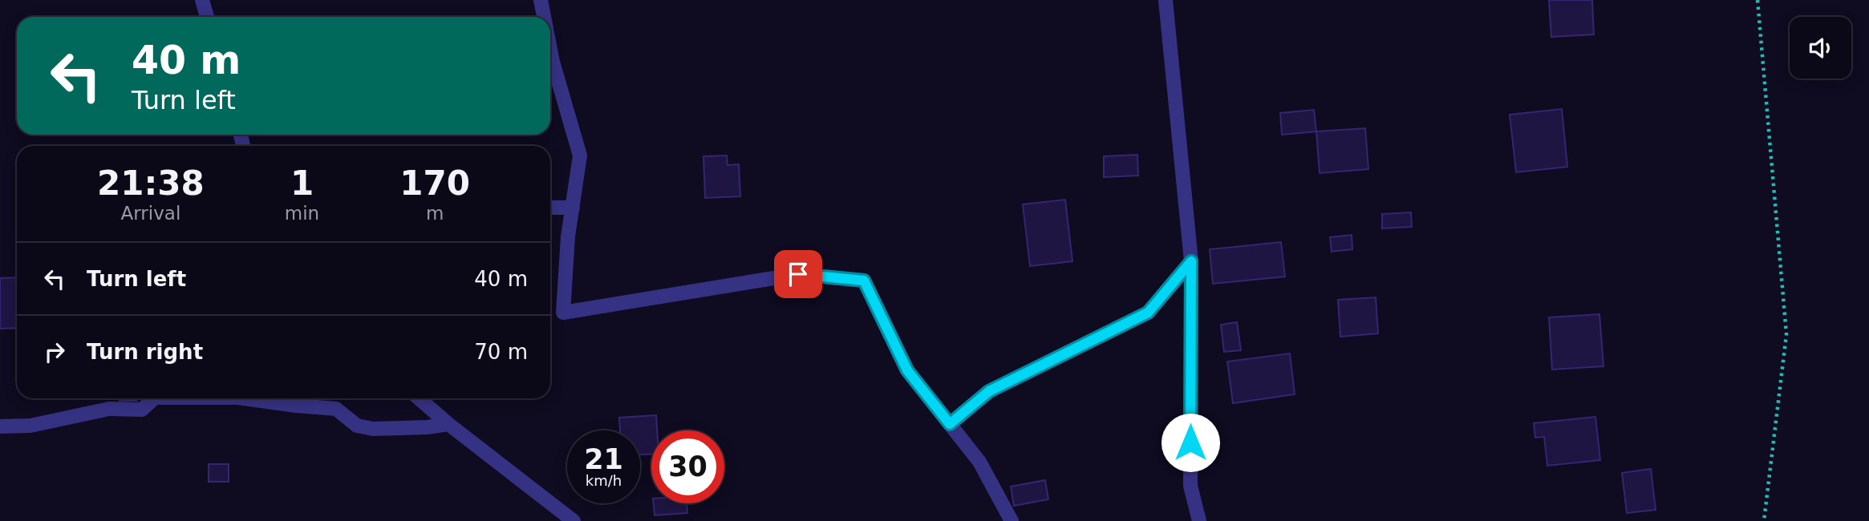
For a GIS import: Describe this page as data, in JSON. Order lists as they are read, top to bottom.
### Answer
{
  "page": {
    "turn": ["40 m", "Turn left"],
    "eta": [
      "21:38",
      "Arrival",
      "1",
      "min",
      "170",
      "m"
    ],
    "list": [
      {
        "name": "Turn left",
        "value": "40 m"
      },
      {
        "name": "Turn right",
        "value": "70 m"
      }
    ],
    "speed": "21 km/h",
    "limit": "30"
  }
}
